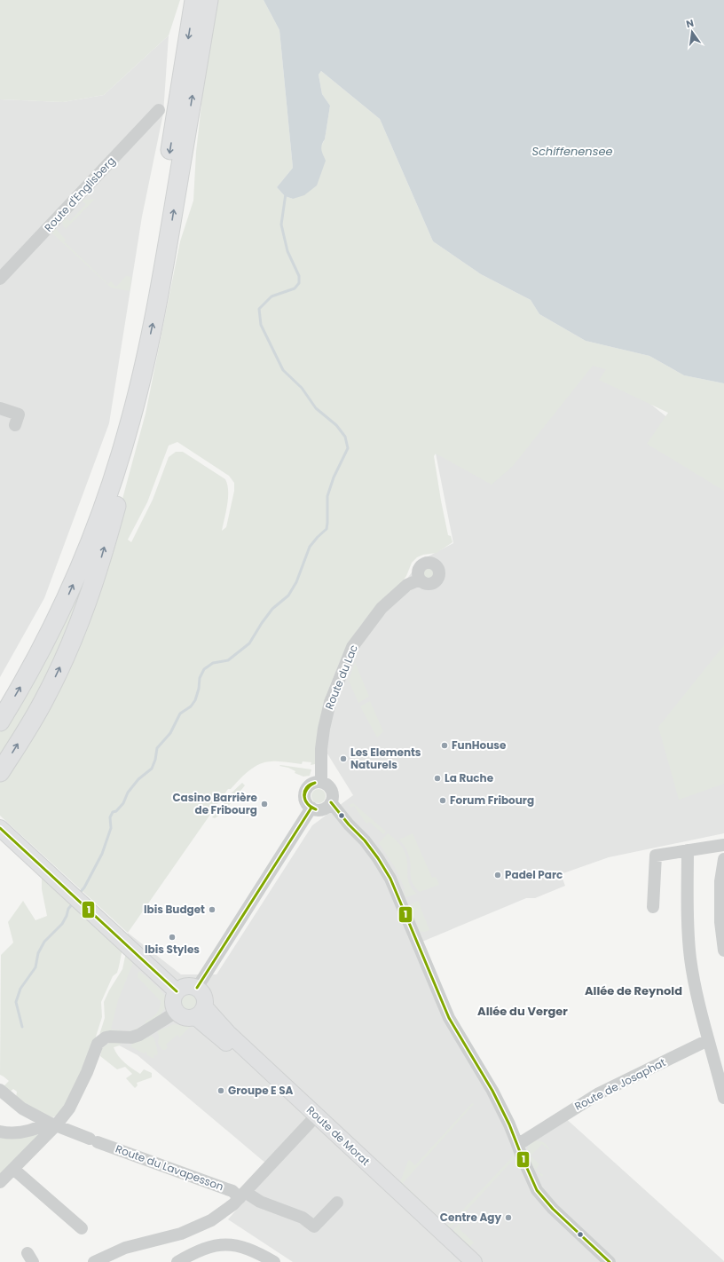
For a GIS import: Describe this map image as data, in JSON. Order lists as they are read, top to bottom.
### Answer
{
  "streets": {
    "main road": ["Route de Morat"],
    "street": [
      "Route d'Englisberg",
      "Route du Lac",
      "Route de Josaphat",
      "Route du Lavapesson"
    ]
  },
  "districts": ["Allée de Reynold", "Allée du Verger"],
  "water": ["Schiffenensee"],
  "places": [
    "FunHouse",
    "Les Elements Naturels",
    "La Ruche",
    "Forum Fribourg",
    "Casino Barrière de Fribourg",
    "Padel Parc",
    "Ibis Budget",
    "Ibis Styles",
    "Groupe E SA",
    "Centre Agy"
  ],
  "lines": ["transit line 1"],
  "north": "top"
}
